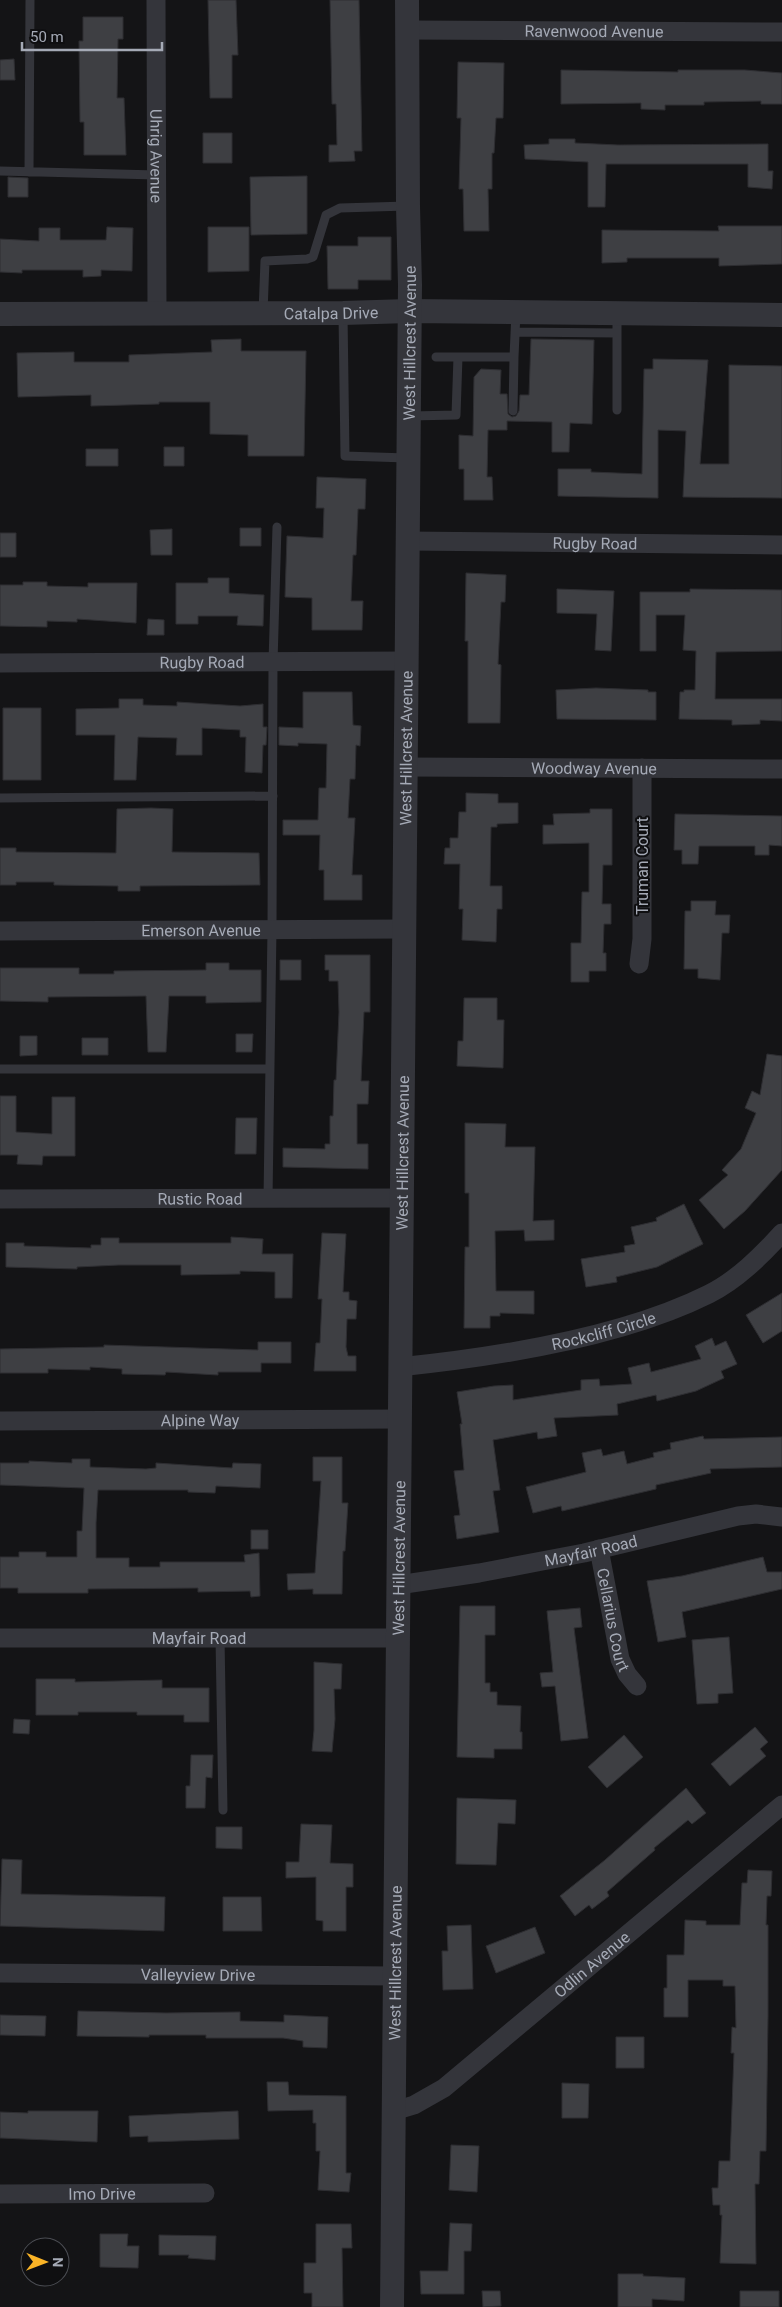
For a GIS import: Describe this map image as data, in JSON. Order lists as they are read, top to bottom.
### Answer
{
  "streets": {
    "street": [
      "Ravenwood Avenue",
      "Uhrig Avenue",
      "Catalpa Drive",
      "West Hillcrest Avenue",
      "Rugby Road",
      "Woodway Avenue",
      "Truman Court",
      "Emerson Avenue",
      "Rustic Road",
      "Rockcliff Circle",
      "Alpine Way",
      "Mayfair Road",
      "Cellarius Court",
      "Odlin Avenue",
      "Valleyview Drive",
      "Imo Drive"
    ]
  },
  "crossings": [
    ["Ravenwood Avenue", "West Hillcrest Avenue"],
    ["Uhrig Avenue", "Catalpa Drive"],
    ["Catalpa Drive", "West Hillcrest Avenue"],
    ["West Hillcrest Avenue", "Rugby Road"],
    ["West Hillcrest Avenue", "Woodway Avenue"],
    ["West Hillcrest Avenue", "Emerson Avenue"],
    ["West Hillcrest Avenue", "Rustic Road"],
    ["West Hillcrest Avenue", "Rockcliff Circle"],
    ["West Hillcrest Avenue", "Alpine Way"],
    ["West Hillcrest Avenue", "Mayfair Road"],
    ["West Hillcrest Avenue", "Odlin Avenue"],
    ["West Hillcrest Avenue", "Valleyview Drive"],
    ["Woodway Avenue", "Truman Court"],
    ["Mayfair Road", "Cellarius Court"]
  ],
  "scale_bar": "50 m",
  "north": "right"
}
